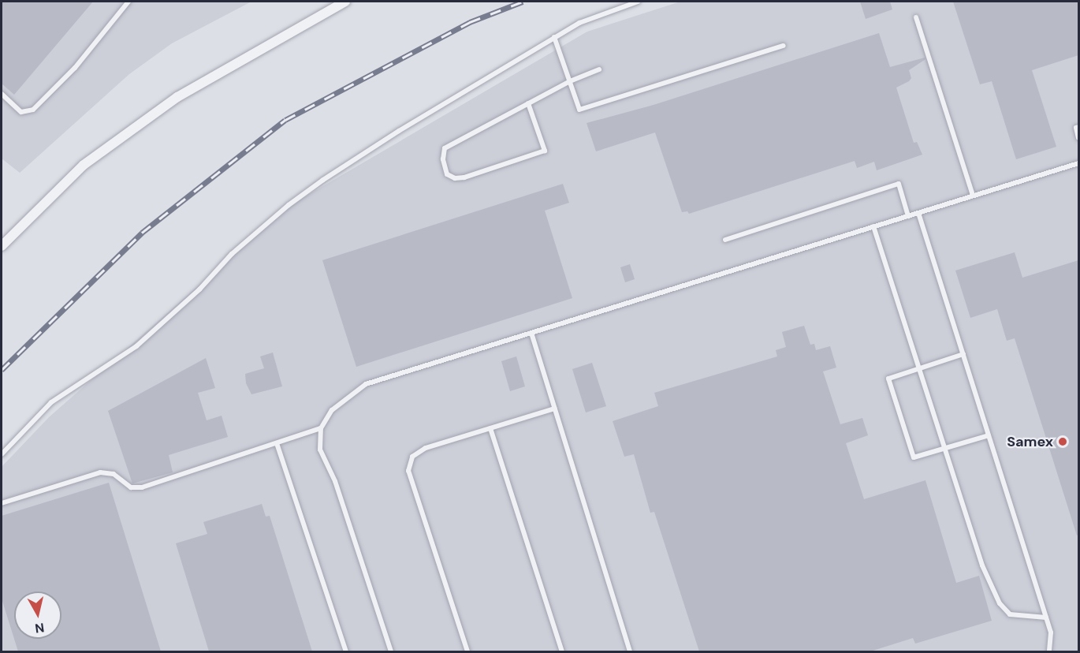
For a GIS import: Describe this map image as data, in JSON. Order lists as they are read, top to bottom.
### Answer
{
  "places": ["Samex"],
  "north": "bottom"
}
